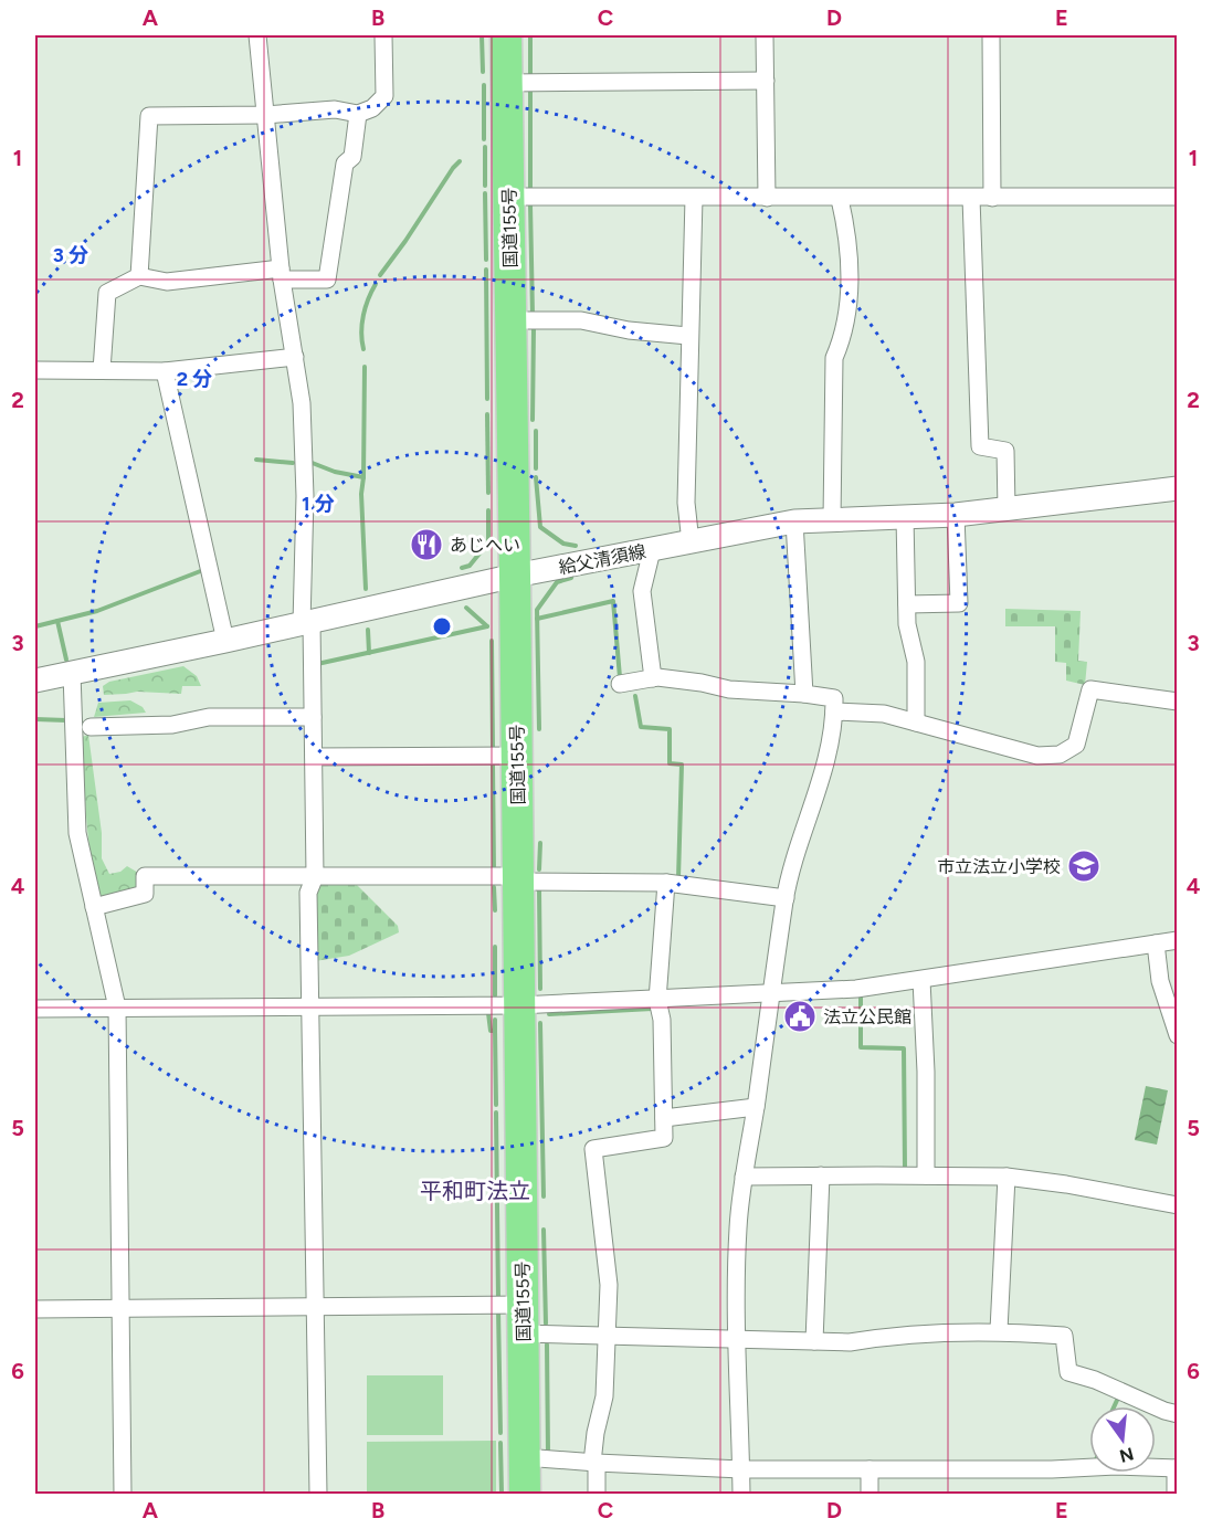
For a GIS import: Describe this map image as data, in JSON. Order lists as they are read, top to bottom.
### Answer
{
  "streets": {
    "highway": ["国道155号"],
    "main road": ["給父清須線"]
  },
  "crossings": [
    ["国道155号", "給父清須線"]
  ],
  "districts": ["平和町法立"],
  "places": {
    "restaurant": ["あじへい"],
    "school or university": ["市立法立小学校"],
    "public building": ["法立公民館"]
  },
  "north": "bottom",
  "grid": {
    "columns": [
      "A",
      "B",
      "C",
      "D",
      "E"
    ],
    "rows": [
      "1",
      "2",
      "3",
      "4",
      "5",
      "6"
    ]
  },
  "rings": ["3 分", "2 分", "1 分"]
}
